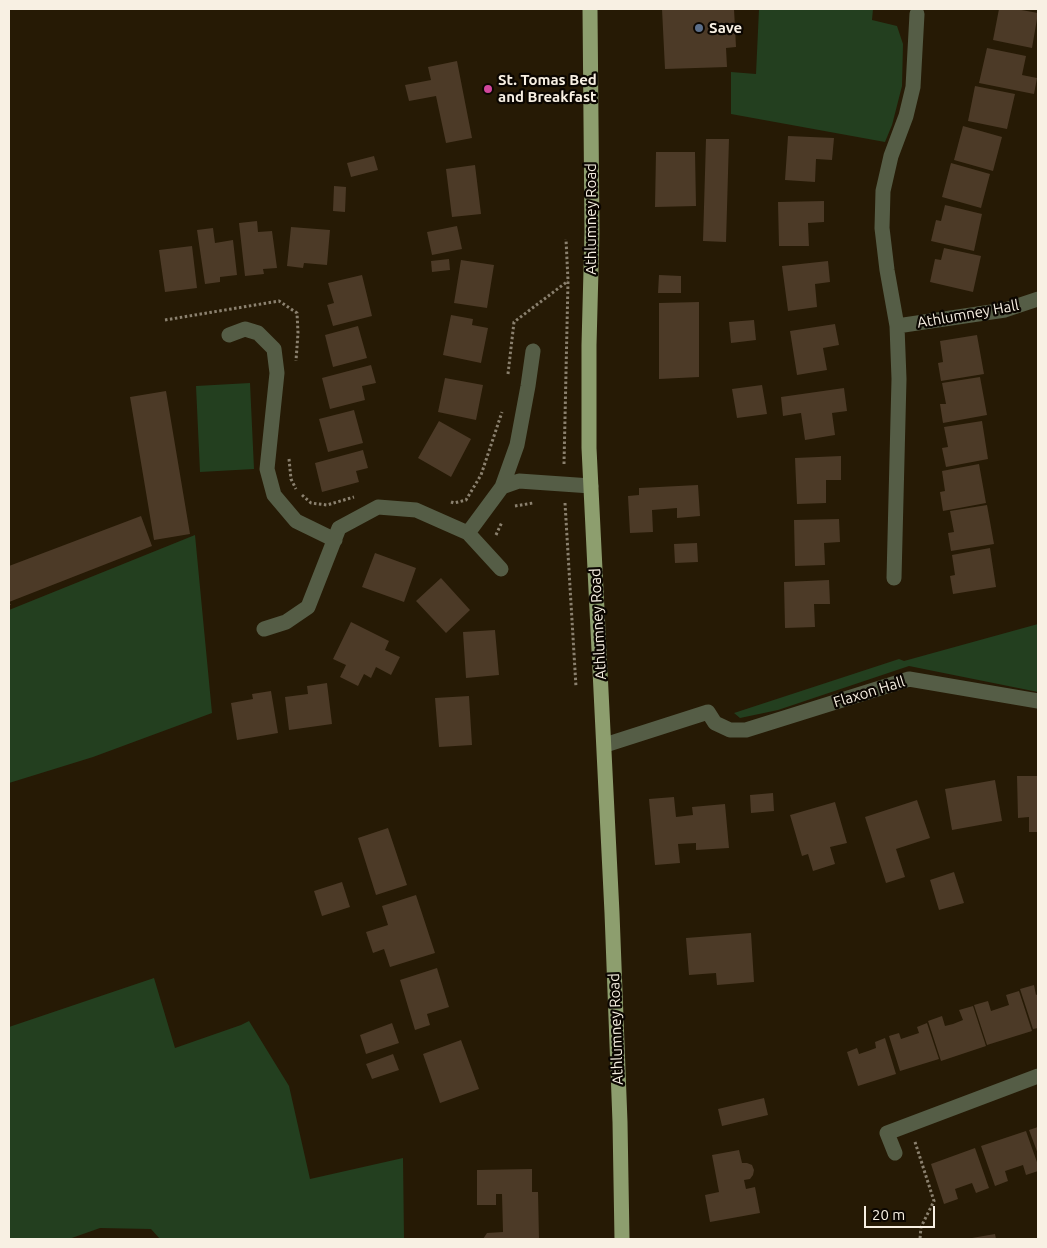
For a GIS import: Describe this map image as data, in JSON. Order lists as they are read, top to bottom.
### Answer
{
  "streets": {
    "main road": ["Athlumney Road"],
    "street": ["Athlumney Hall", "Flaxon Hall"]
  },
  "crossings": [
    ["Athlumney Road", "Flaxon Hall"]
  ],
  "places": ["Save", "St. Tomas Bed and Breakfast"],
  "scale_bar": "20 m"
}
